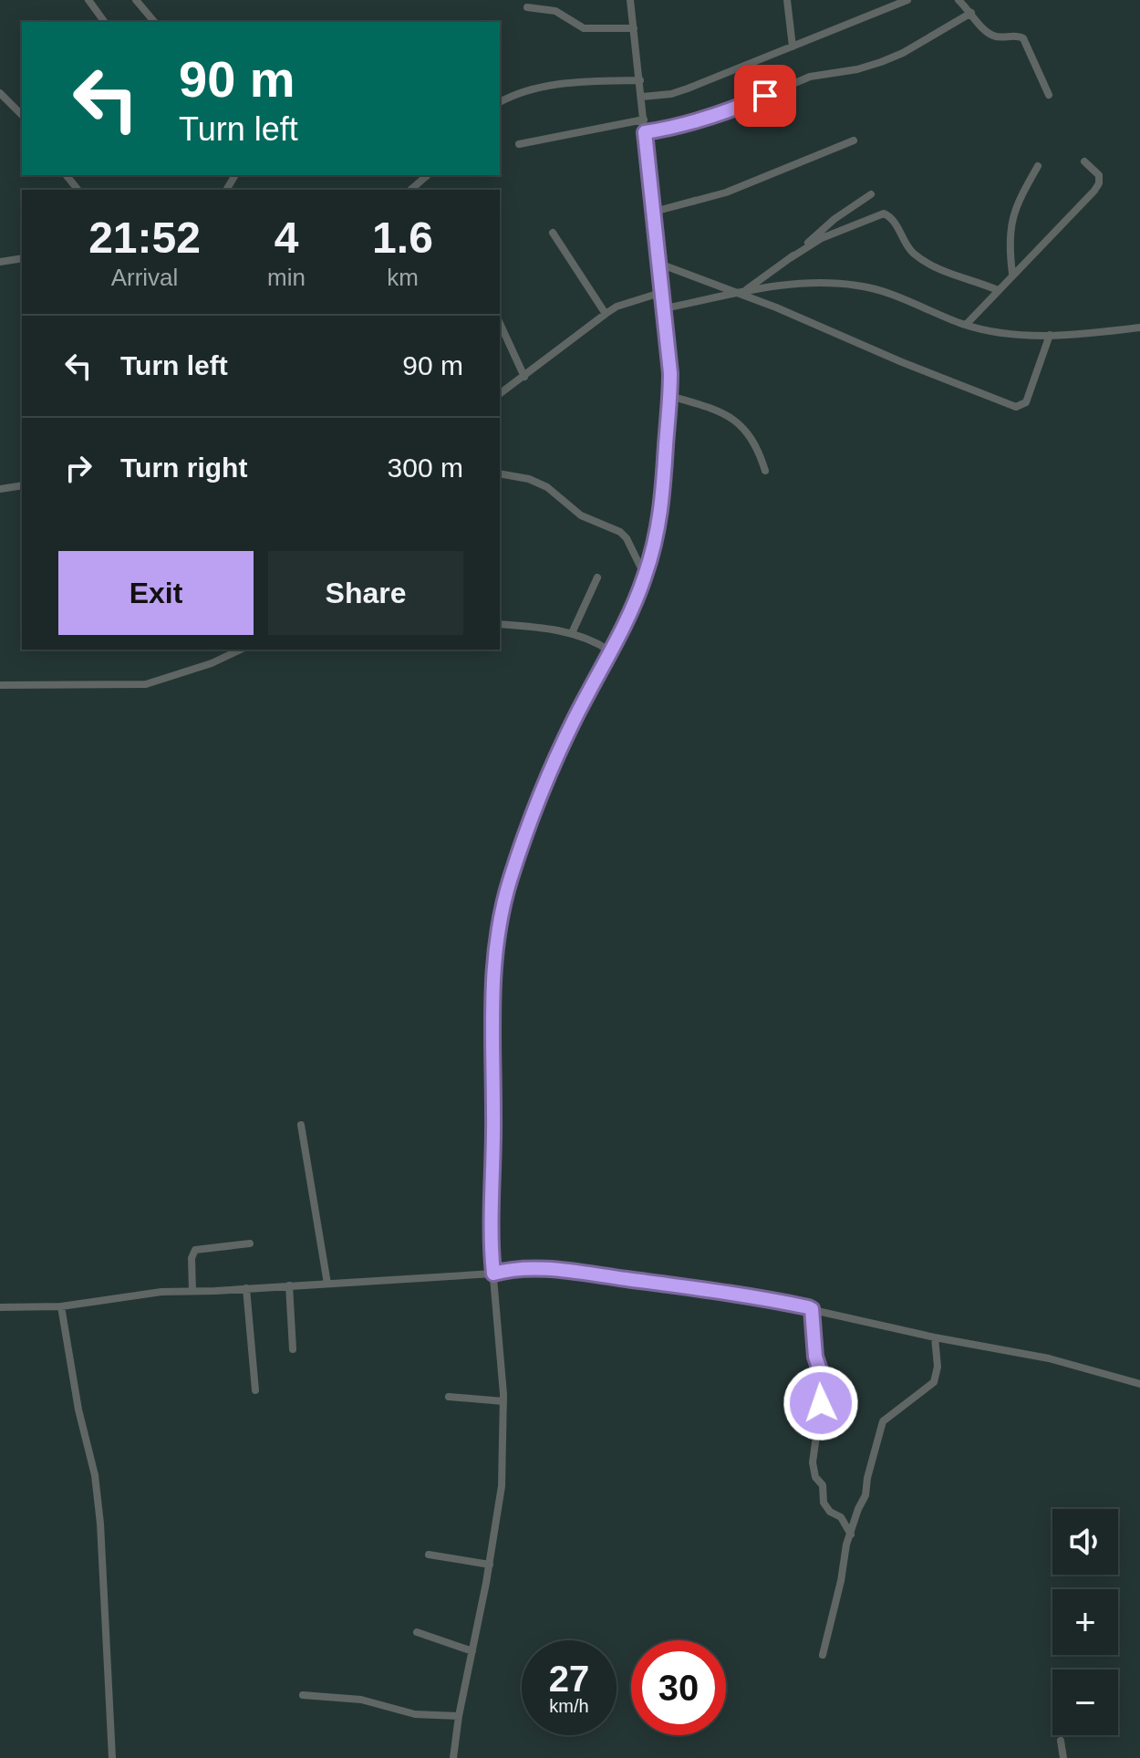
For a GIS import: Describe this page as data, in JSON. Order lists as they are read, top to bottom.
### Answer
{
  "page": {
    "turn": ["90 m", "Turn left"],
    "eta": [
      "21:52",
      "Arrival",
      "4",
      "min",
      "1.6",
      "km"
    ],
    "list": [
      {
        "name": "Turn left",
        "value": "90 m"
      },
      {
        "name": "Turn right",
        "value": "300 m"
      }
    ],
    "buttons": ["Exit", "Share"],
    "map_buttons": ["+", "−"],
    "speed": "27 km/h",
    "limit": "30"
  }
}
